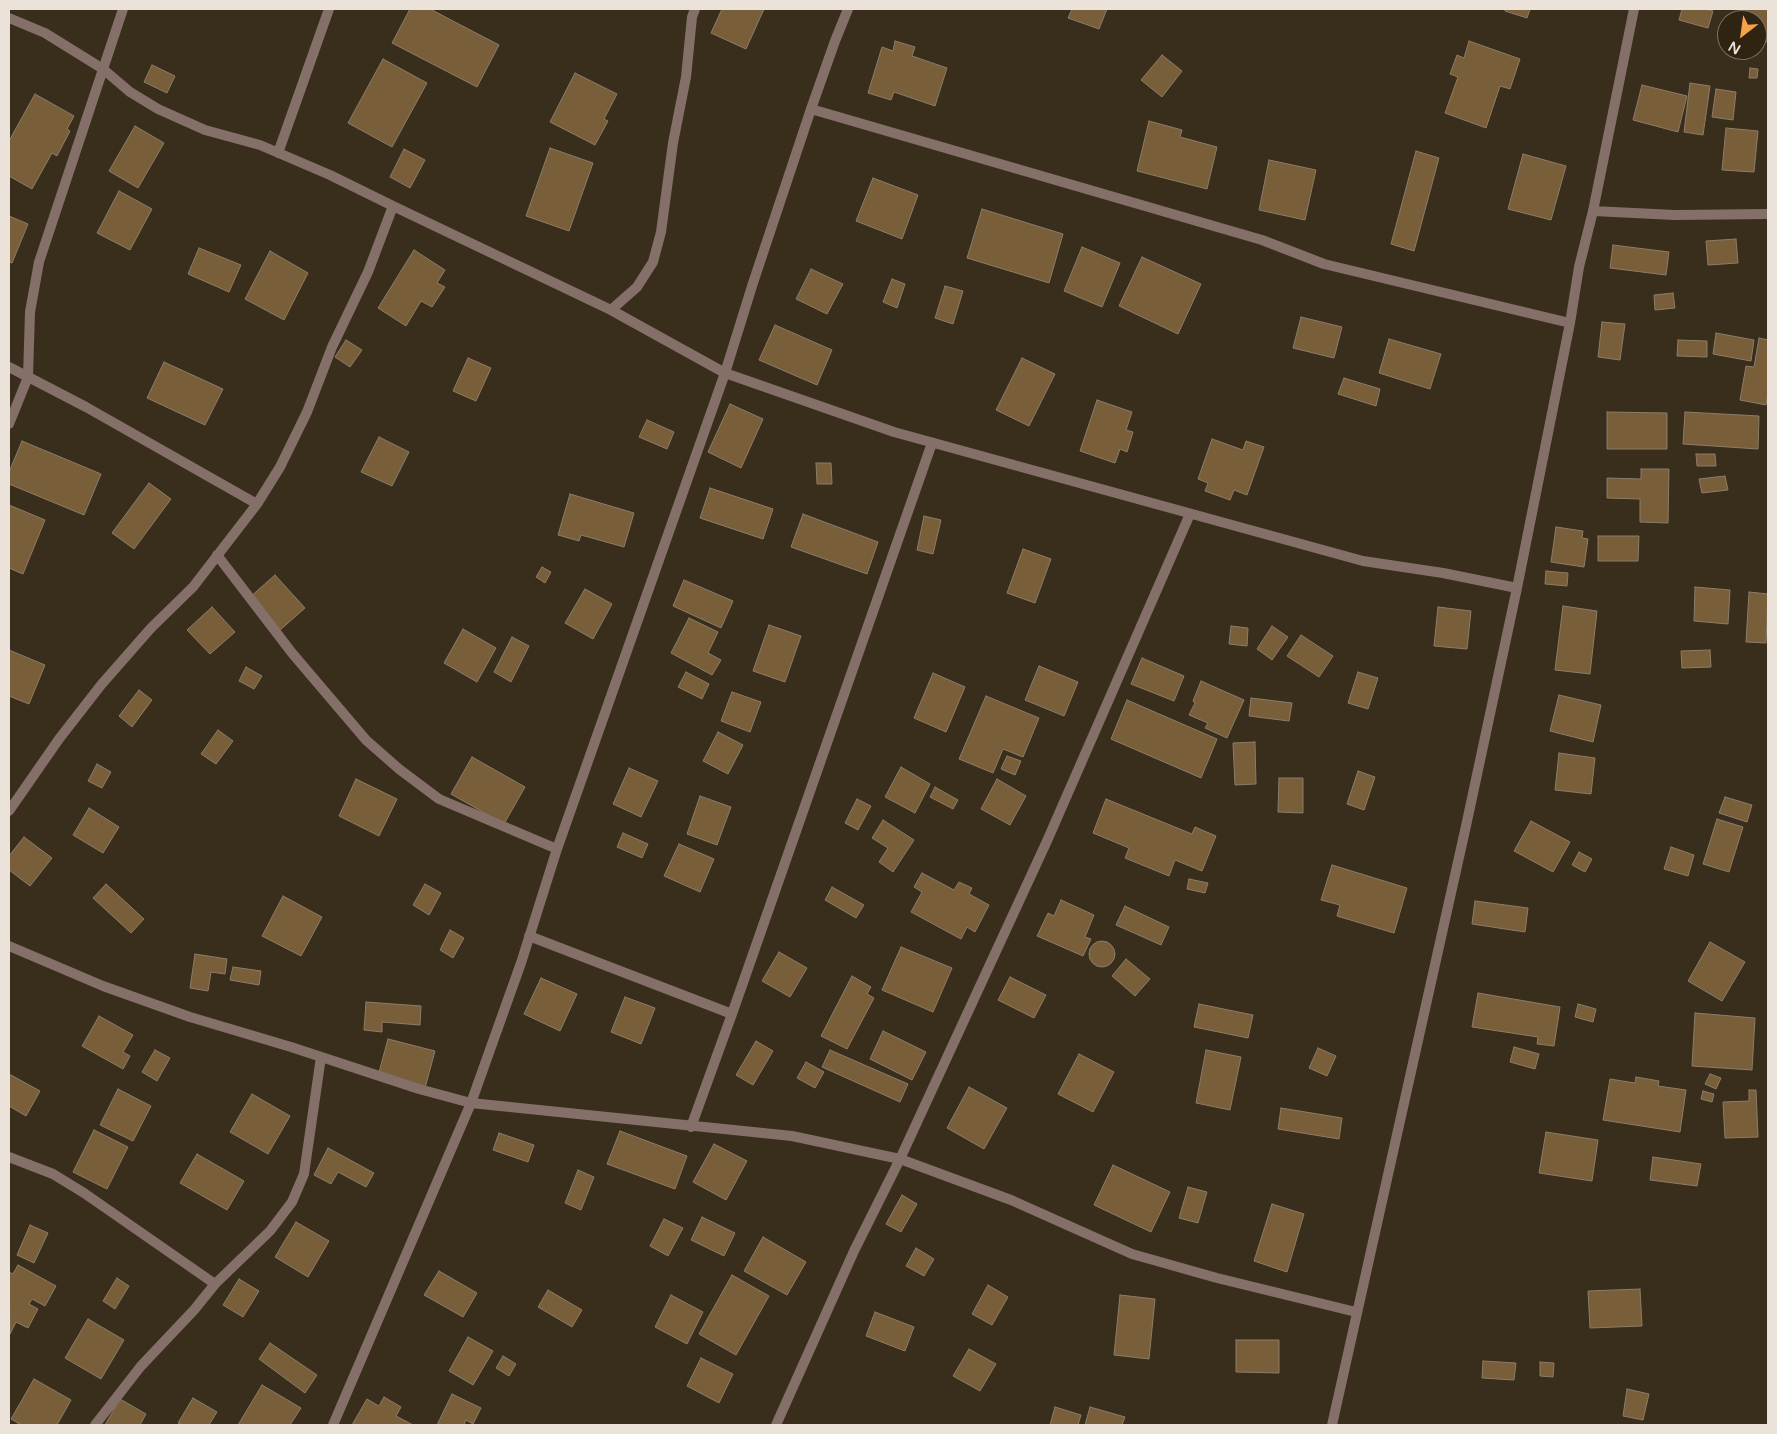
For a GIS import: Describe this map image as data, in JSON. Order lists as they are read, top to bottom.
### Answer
{
  "north": "bottom left"
}
